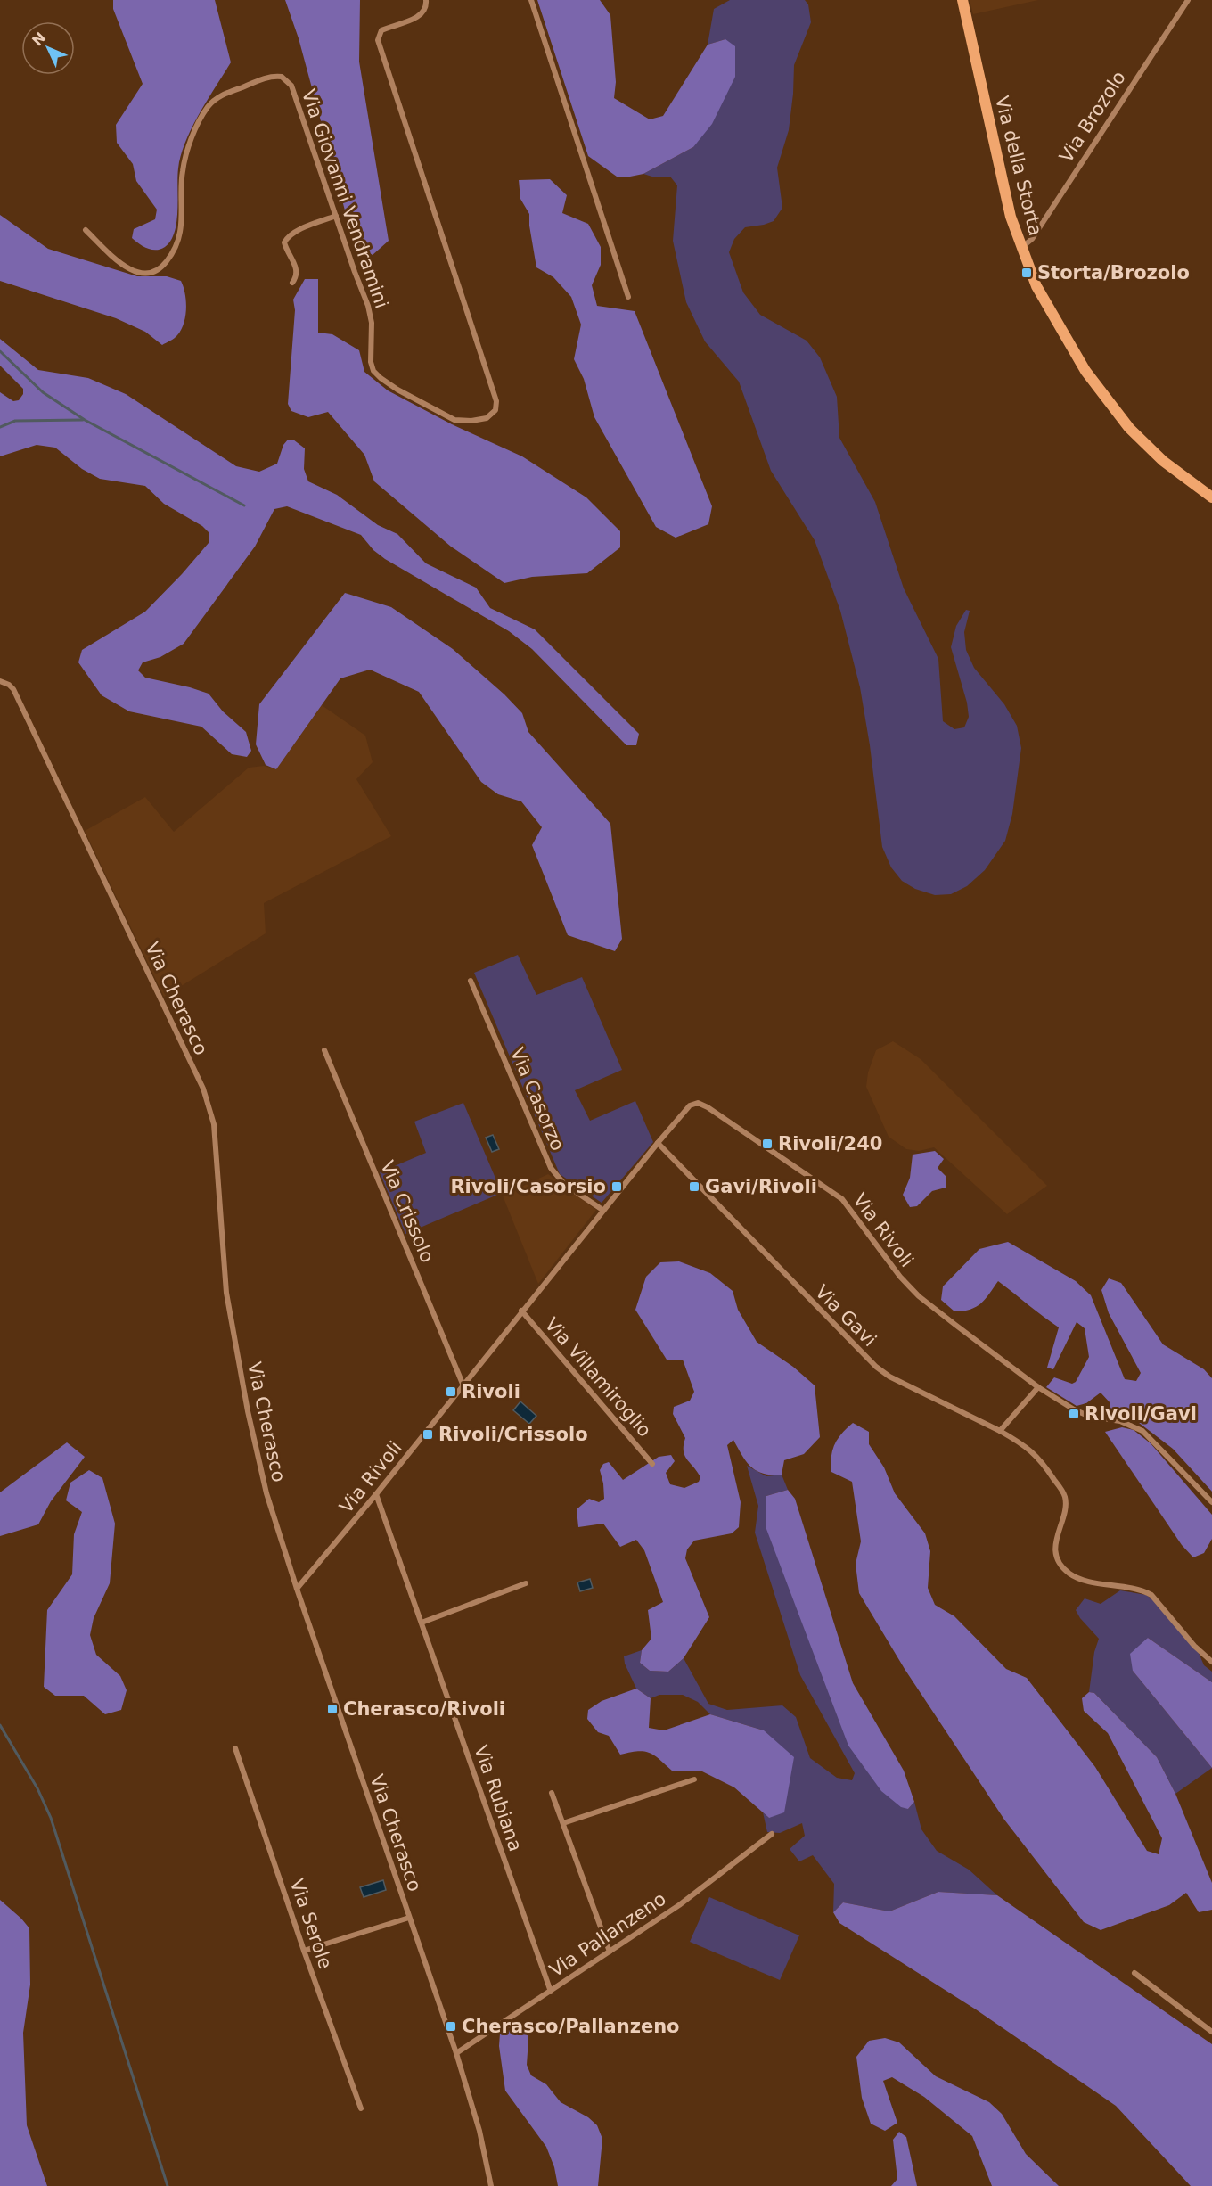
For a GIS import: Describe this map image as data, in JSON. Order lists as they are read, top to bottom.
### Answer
{
  "streets": {
    "main road": ["Via della Storta"],
    "street": [
      "Via Brozolo",
      "Via Giovanni Vendramini",
      "Via Cherasco",
      "Via Casorzo",
      "Via Crissolo",
      "Via Rivoli",
      "Via Gavi",
      "Via Villamiroglio",
      "Via Rubiana",
      "Via Serole",
      "Via Pallanzeno"
    ]
  },
  "crossings": [
    ["Via Brozolo", "Via della Storta"],
    ["Via Cherasco", "Via Rivoli"],
    ["Via Cherasco", "Via Pallanzeno"],
    ["Via Casorzo", "Via Rivoli"],
    ["Via Crissolo", "Via Rivoli"],
    ["Via Rivoli", "Via Gavi"],
    ["Via Rivoli", "Via Villamiroglio"],
    ["Via Rivoli", "Via Rubiana"],
    ["Via Rubiana", "Via Pallanzeno"]
  ],
  "places": {
    "transit": [
      "Storta/Brozolo",
      "Rivoli/240",
      "Rivoli/Casorsio",
      "Gavi/Rivoli",
      "Rivoli",
      "Rivoli/Gavi",
      "Rivoli/Crissolo",
      "Cherasco/Rivoli",
      "Cherasco/Pallanzeno"
    ]
  },
  "north": "top left"
}
